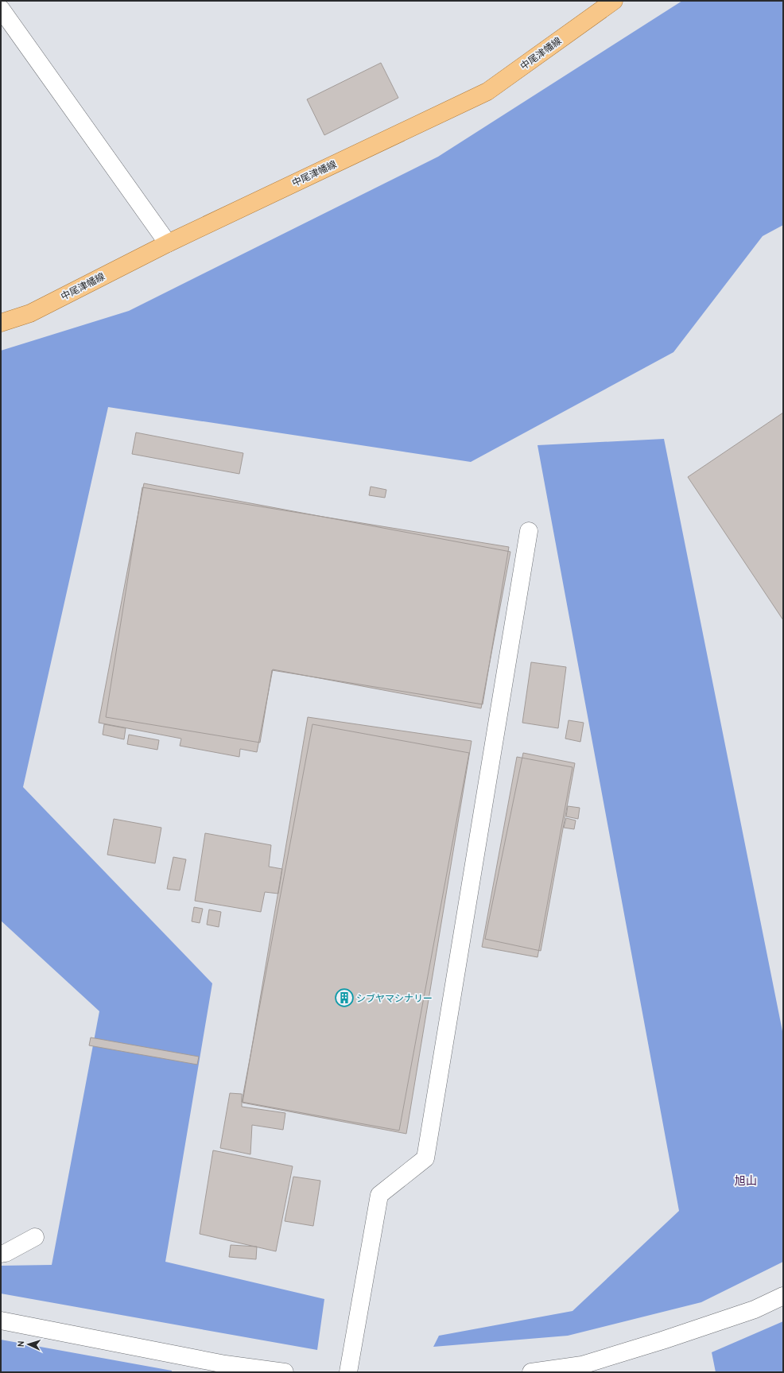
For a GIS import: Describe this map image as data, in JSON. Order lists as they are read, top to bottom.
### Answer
{
  "streets": {
    "main road": ["中尾津幡線"]
  },
  "districts": ["旭山"],
  "places": {
    "building": ["シブヤマシナリー"]
  },
  "north": "left"
}
